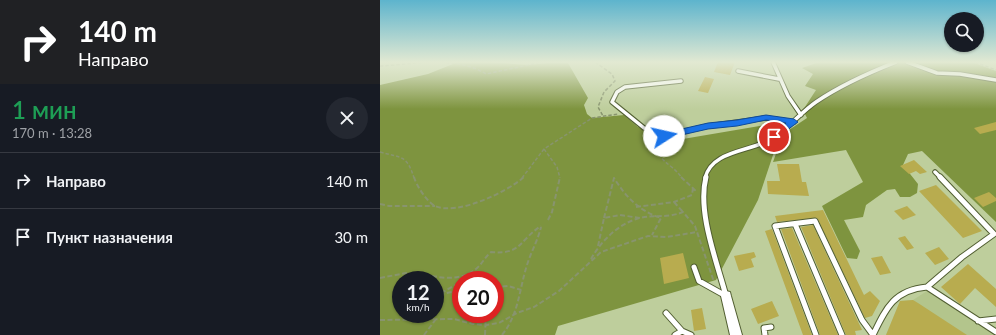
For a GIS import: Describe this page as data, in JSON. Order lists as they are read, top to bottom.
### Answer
{
  "page": {
    "turn": ["140 m", "Направо"],
    "heading": ["1 мин", "170 m · 13:28"],
    "list": [
      {
        "name": "Направо",
        "value": "140 m"
      },
      {
        "name": "Пункт назначения",
        "value": "30 m"
      }
    ],
    "speed": "12 km/h",
    "limit": "20"
  }
}
